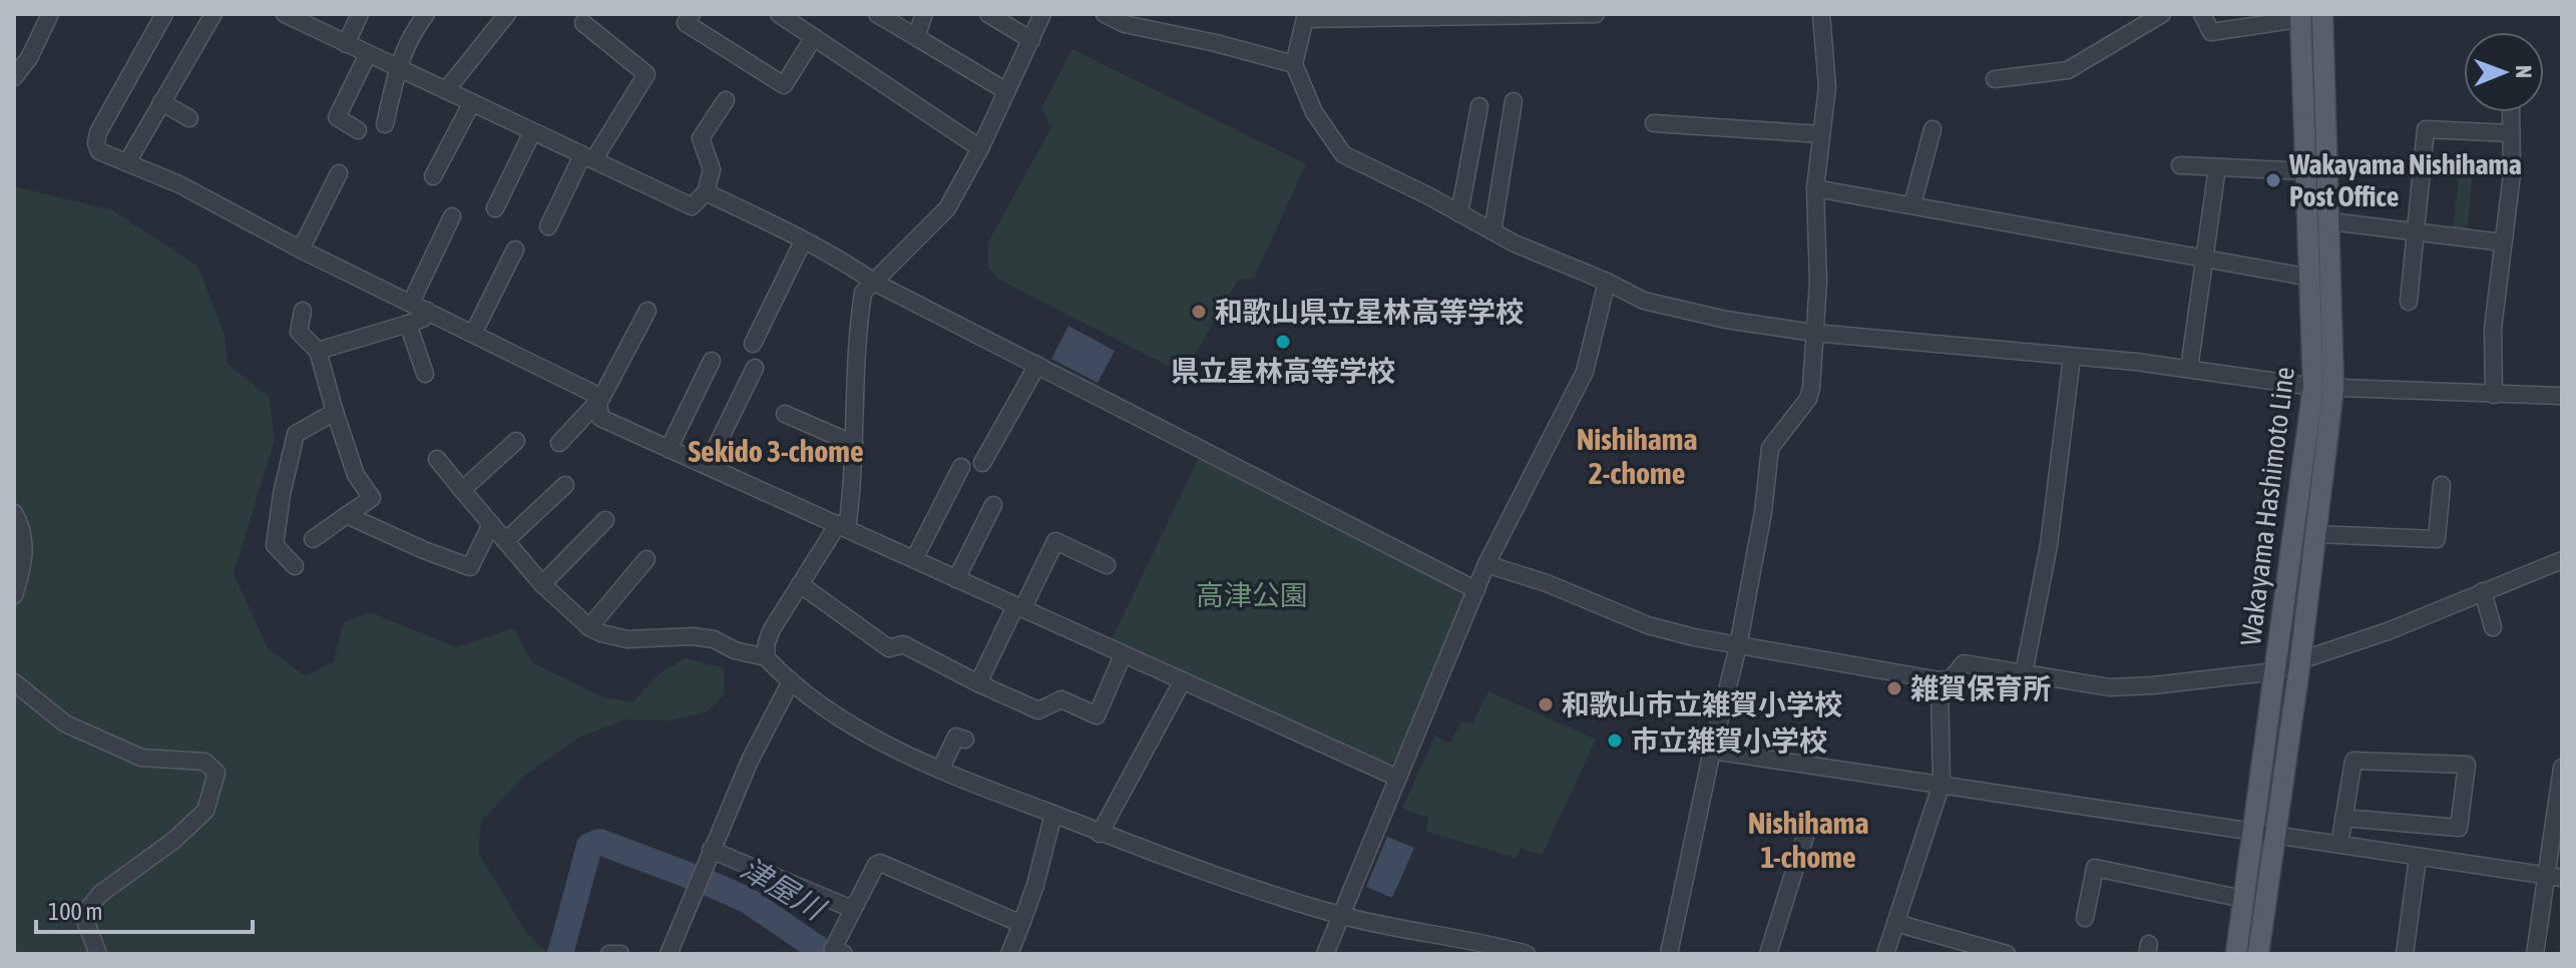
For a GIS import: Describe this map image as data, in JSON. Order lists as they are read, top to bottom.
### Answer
{
  "streets": {
    "main road": ["Wakayama Hashimoto Line"]
  },
  "districts": ["Nishihama 2-chome", "Sekido 3-chome", "Nishihama 1-chome"],
  "water": ["津屋川"],
  "parks": ["高津公園"],
  "places": [
    "Wakayama Nishihama Post Office",
    "和歌山県立星林高等学校",
    "県立星林高等学校",
    "雑賀保育所",
    "和歌山市立雑賀小学校",
    "市立雑賀小学校"
  ],
  "scale_bar": "100 m",
  "north": "right"
}
